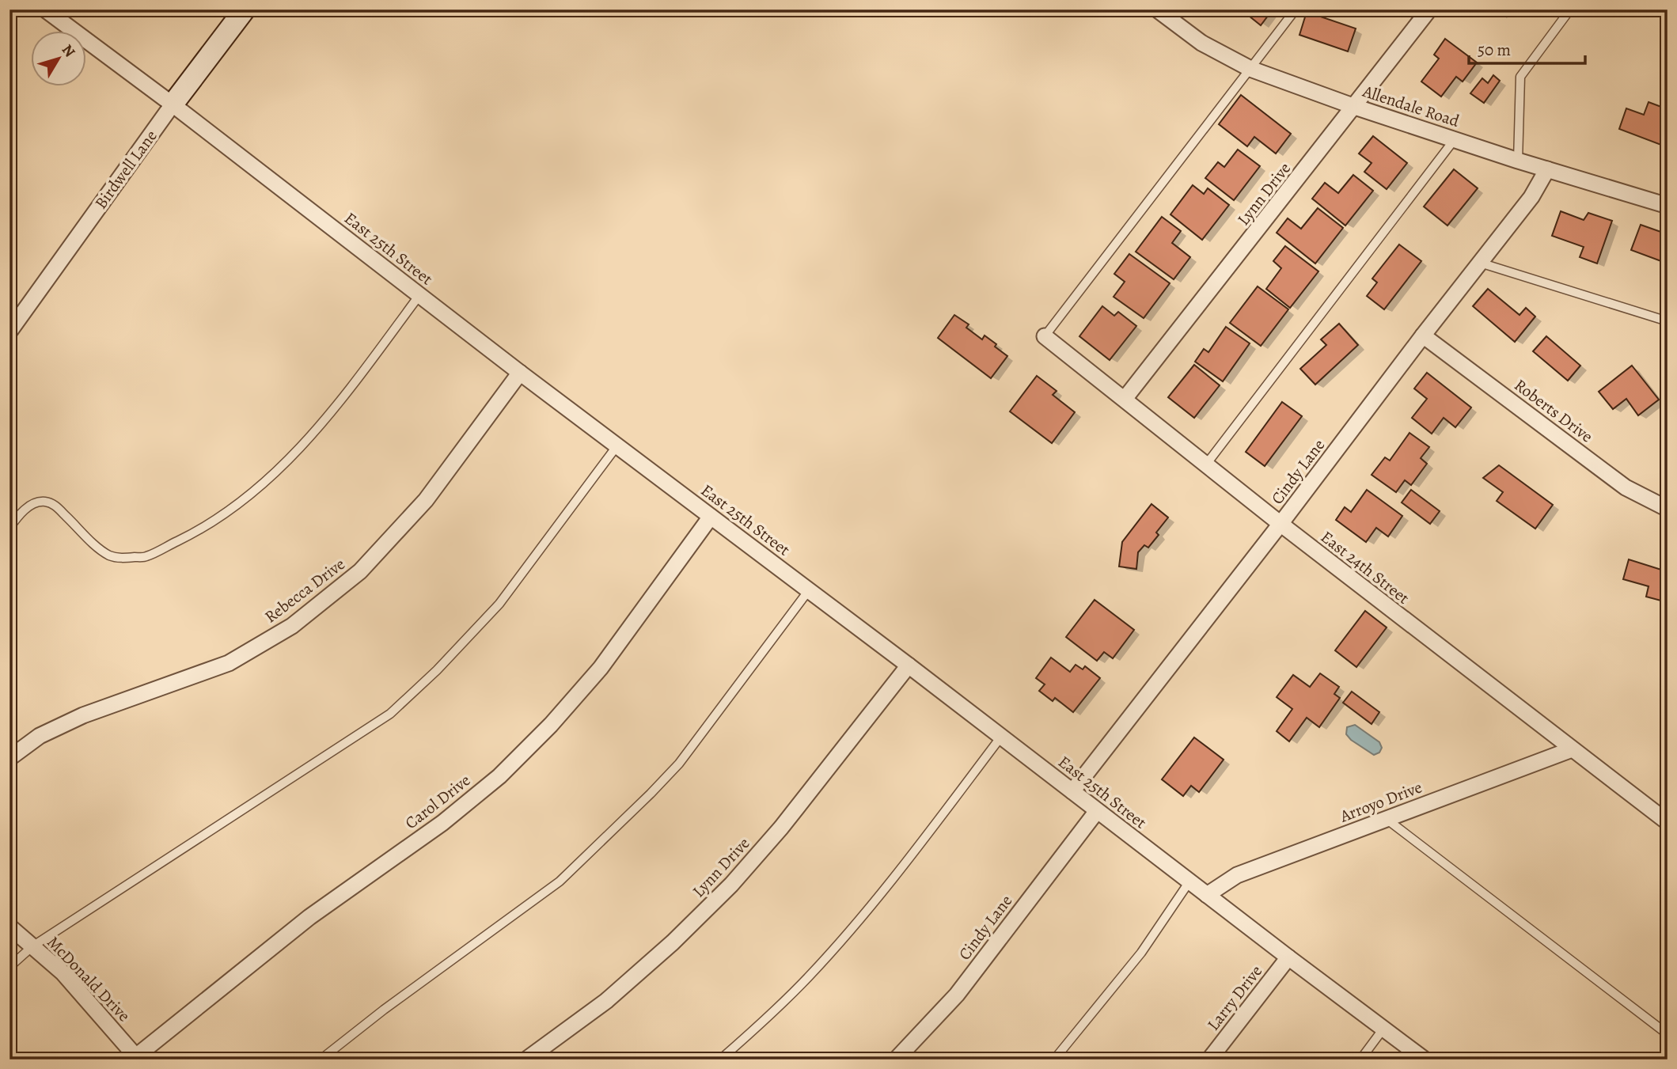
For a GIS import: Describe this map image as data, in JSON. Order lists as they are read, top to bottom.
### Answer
{
  "streets": {
    "street": [
      "Allendale Road",
      "Birdwell Lane",
      "Lynn Drive",
      "East 25th Street",
      "Roberts Drive",
      "Cindy Lane",
      "East 24th Street",
      "Rebecca Drive",
      "Carol Drive",
      "Arroyo Drive",
      "McDonald Drive",
      "Larry Drive"
    ]
  },
  "crossings": [
    ["Allendale Road", "Lynn Drive"],
    ["Allendale Road", "Cindy Lane"],
    ["Birdwell Lane", "East 25th Street"],
    ["Lynn Drive", "East 25th Street"],
    ["Lynn Drive", "East 24th Street"],
    ["East 25th Street", "Cindy Lane"],
    ["East 25th Street", "Rebecca Drive"],
    ["East 25th Street", "Carol Drive"],
    ["East 25th Street", "Arroyo Drive"],
    ["East 25th Street", "Larry Drive"],
    ["Roberts Drive", "Cindy Lane"],
    ["Cindy Lane", "East 24th Street"],
    ["East 24th Street", "Arroyo Drive"],
    ["Carol Drive", "McDonald Drive"]
  ],
  "scale_bar": "50 m",
  "north": "top right"
}
